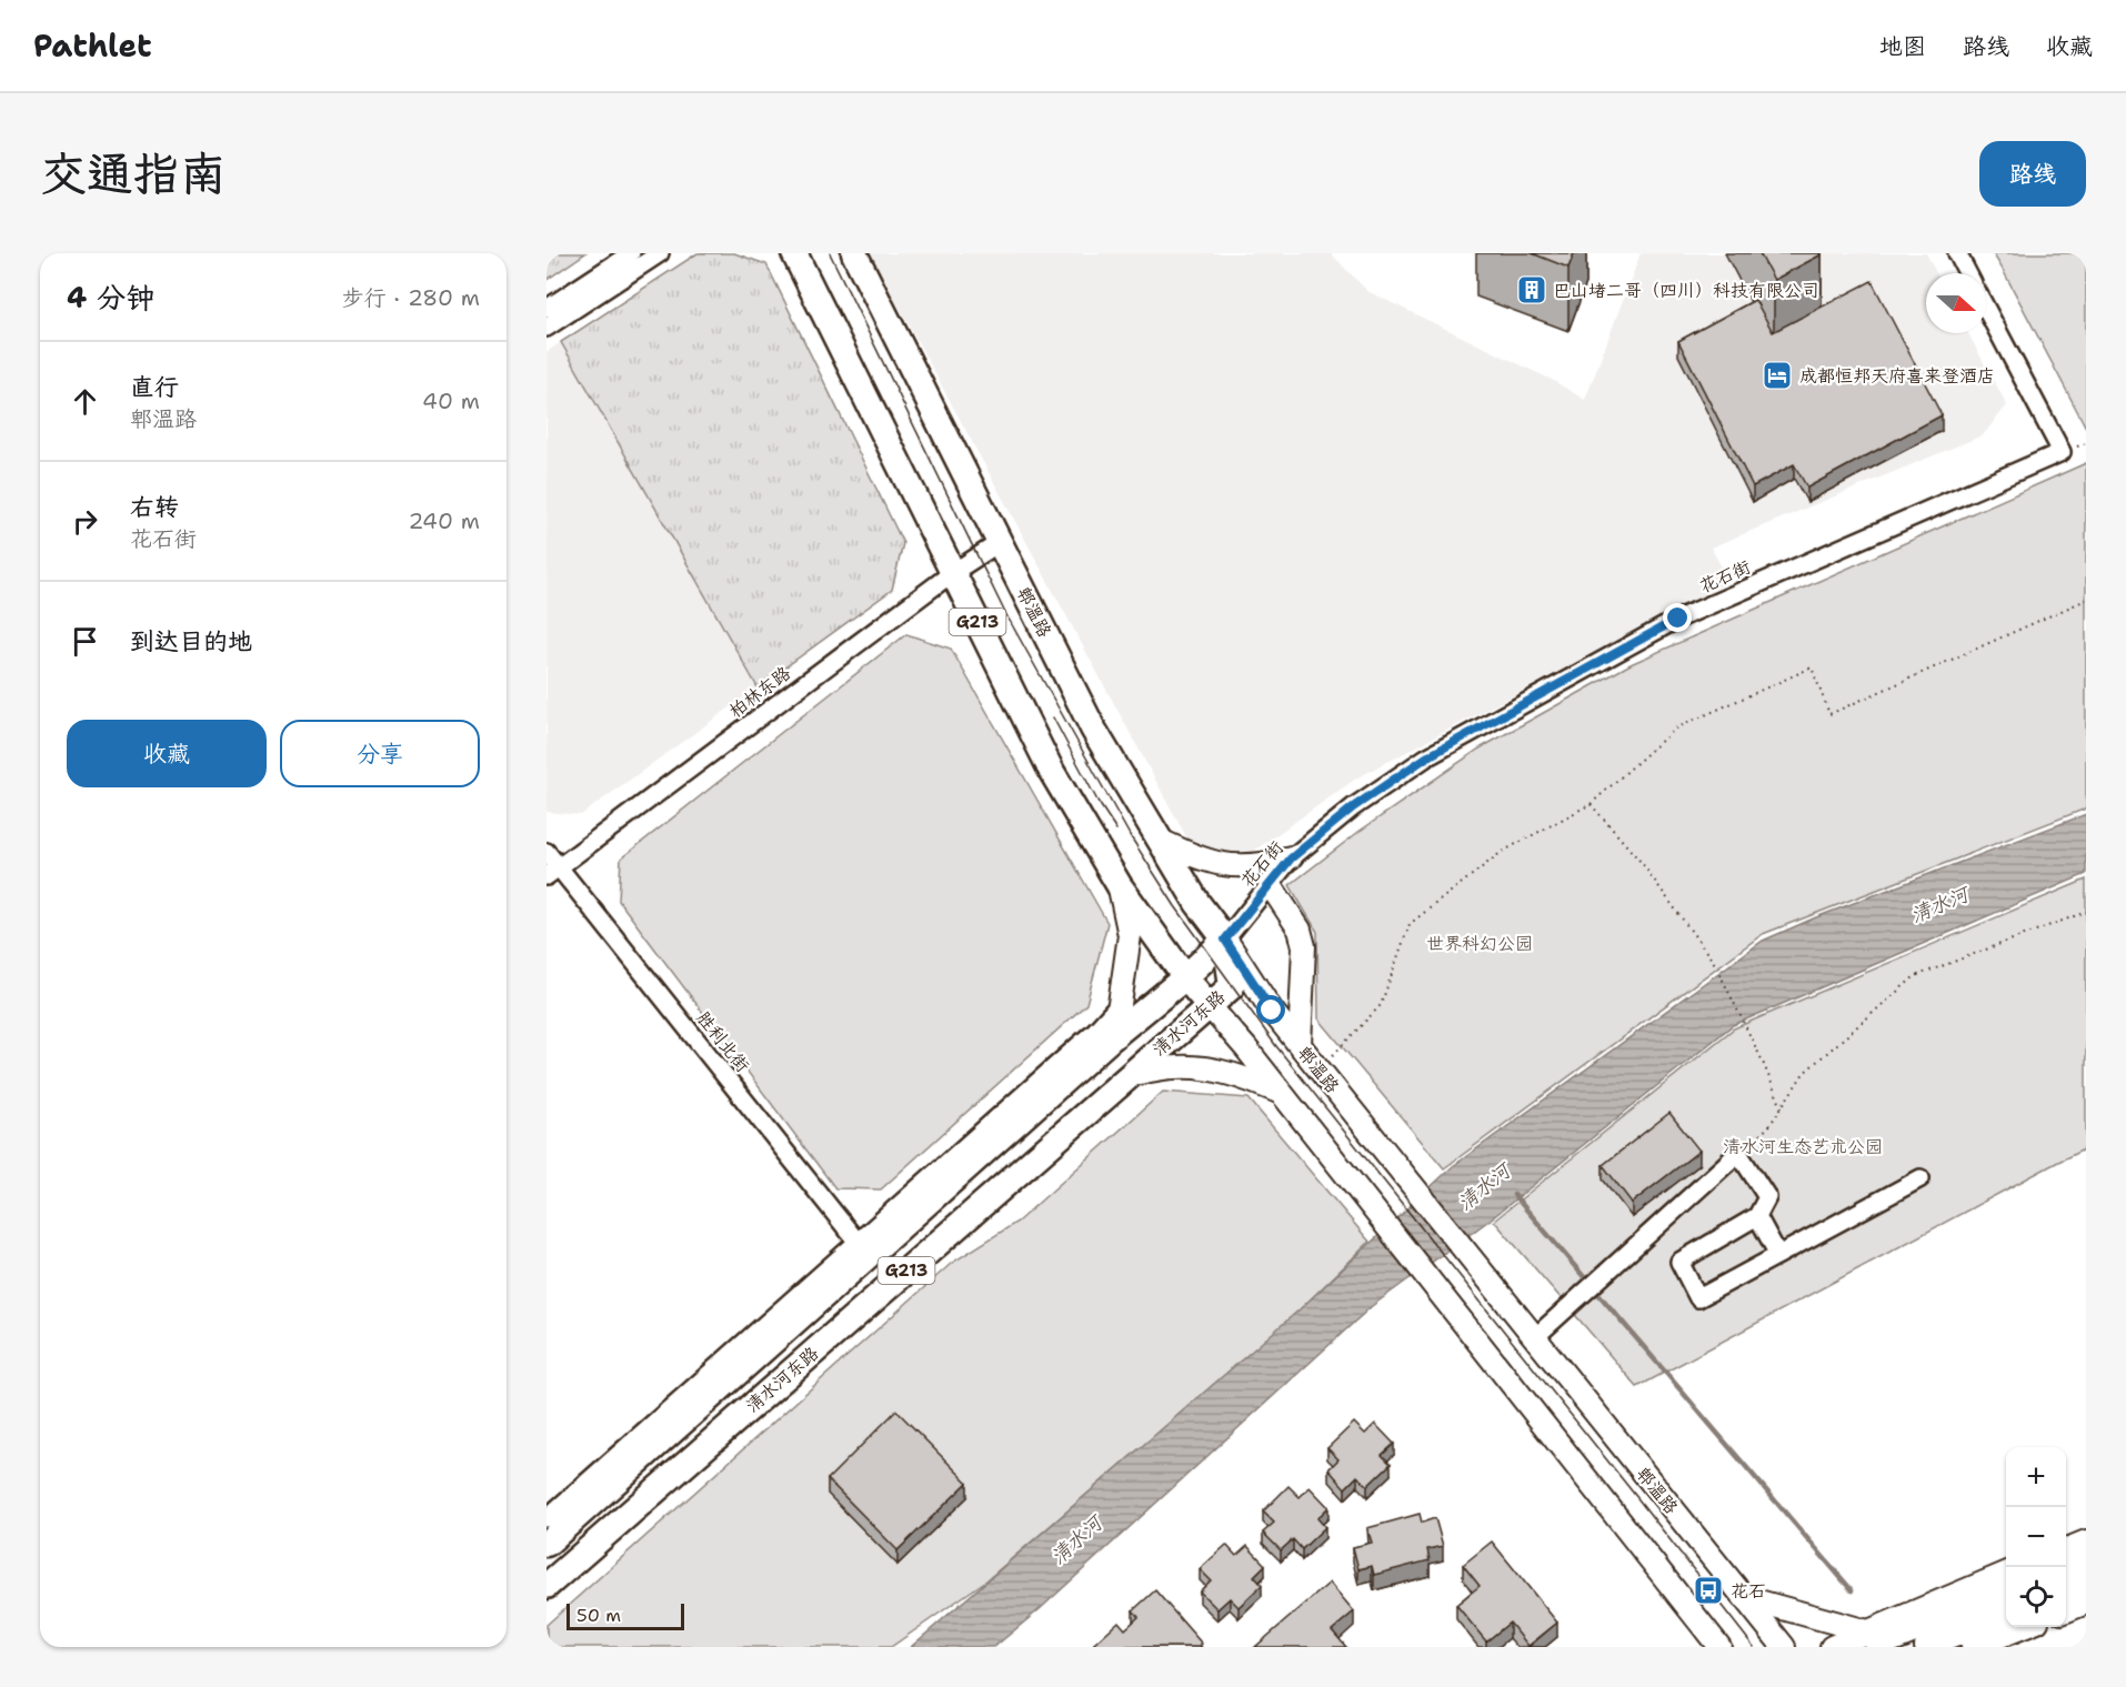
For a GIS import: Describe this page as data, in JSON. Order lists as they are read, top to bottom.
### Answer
{
  "streets": {
    "highway": ["郫温路", "G213", "清水河东路"],
    "street": ["花石街", "柏林东路", "胜利北街"]
  },
  "crossings": [
    ["花石街", "郫温路"],
    ["花石街", "清水河东路"],
    ["郫温路", "柏林东路"],
    ["郫温路", "清水河东路"],
    ["G213", "柏林东路"],
    ["G213", "清水河东路"],
    ["柏林东路", "胜利北街"],
    ["清水河东路", "胜利北街"]
  ],
  "water": ["清水河"],
  "parks": ["世界科幻公园", "清水河生态艺术公园"],
  "places": {
    "building": ["巴山堵二哥（四川）科技有限公司"],
    "hotel": ["成都恒邦天府喜来登酒店"],
    "bus stop": ["花石"]
  },
  "scale_bar": "50 m",
  "north": "right",
  "page": {
    "header": "Pathlet",
    "nav": ["地图", "路线", "收藏"],
    "buttons": [
      "路线",
      ["收藏", "分享"]
    ],
    "title": "交通指南",
    "heading": ["4 分钟", "步行 · 280 m"],
    "list": [
      ["直行", "郫温路", "40 m"],
      ["右转", "花石街", "240 m"],
      "到达目的地"
    ],
    "map_buttons": ["+", "−"],
    "scale": "50 m"
  }
}
